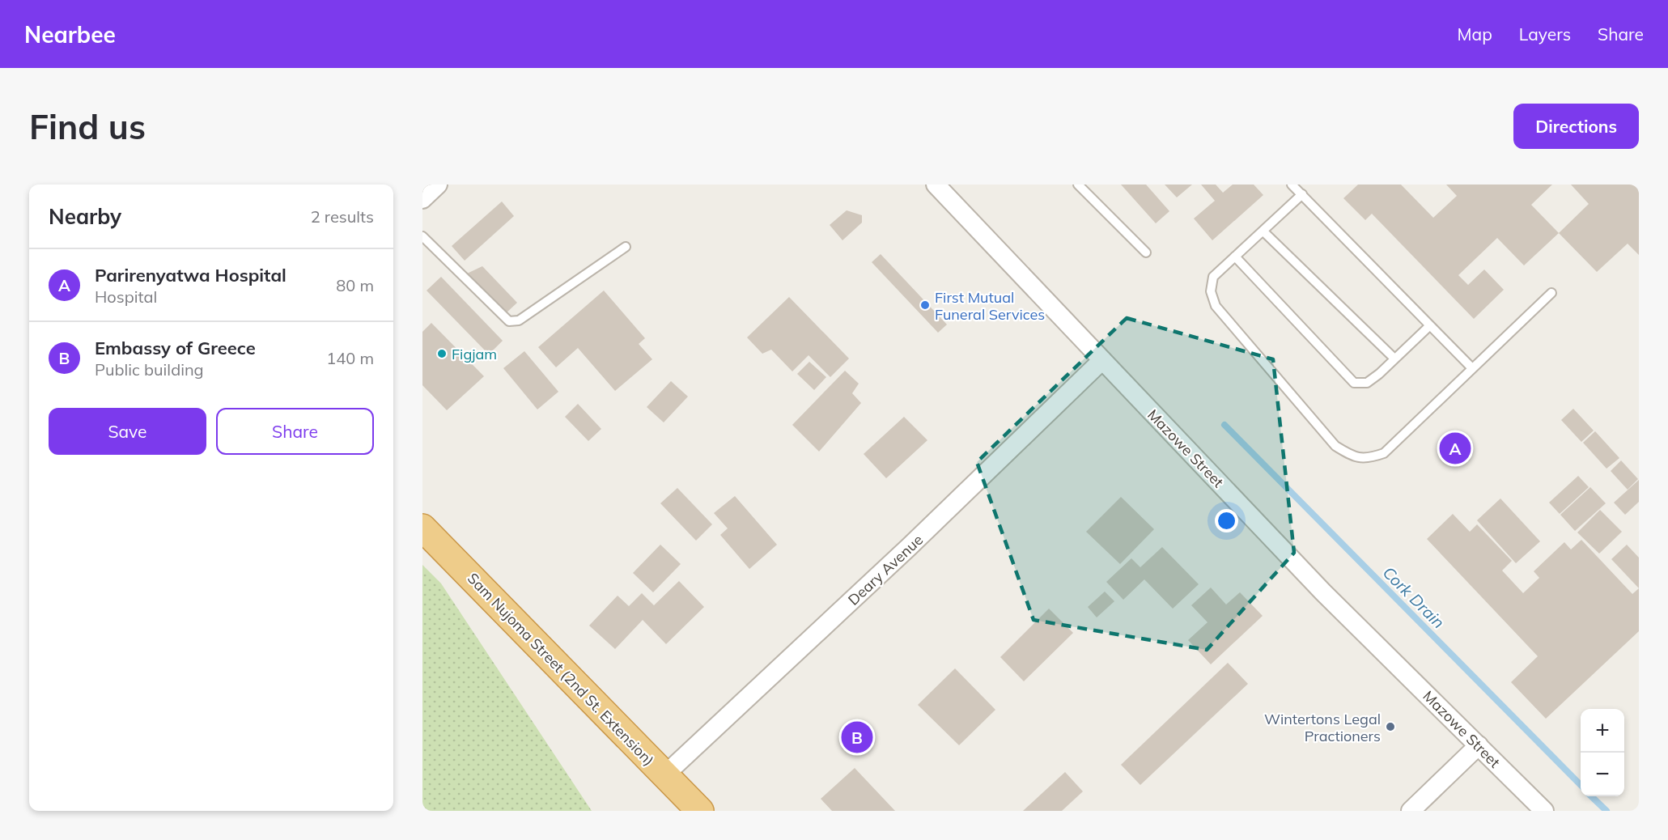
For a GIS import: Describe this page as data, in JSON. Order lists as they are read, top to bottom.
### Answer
{
  "streets": {
    "highway": ["Sam Nujoma Street (2nd St. Extension)"],
    "street": ["Mazowe Street", "Deary Avenue"]
  },
  "crossings": [
    ["Mazowe Street", "Deary Avenue"],
    ["Deary Avenue", "Sam Nujoma Street (2nd St. Extension)"]
  ],
  "water": ["Cork Drain"],
  "places": ["First Mutual Funeral Services", "Figjam", "Wintertons Legal Practioners"],
  "page": {
    "header": "Nearbee",
    "nav": ["Map", "Layers", "Share"],
    "buttons": [
      "Directions",
      ["Save", "Share"]
    ],
    "title": "Find us",
    "heading": ["Nearby", "2 results"],
    "list": [
      {
        "mark": "A",
        "name": "Parirenyatwa Hospital",
        "note": "Hospital",
        "value": "80 m"
      },
      {
        "mark": "B",
        "name": "Embassy of Greece",
        "note": "Public building",
        "value": "140 m"
      }
    ],
    "pins": ["A", "B"],
    "map_buttons": ["+", "−"]
  }
}
